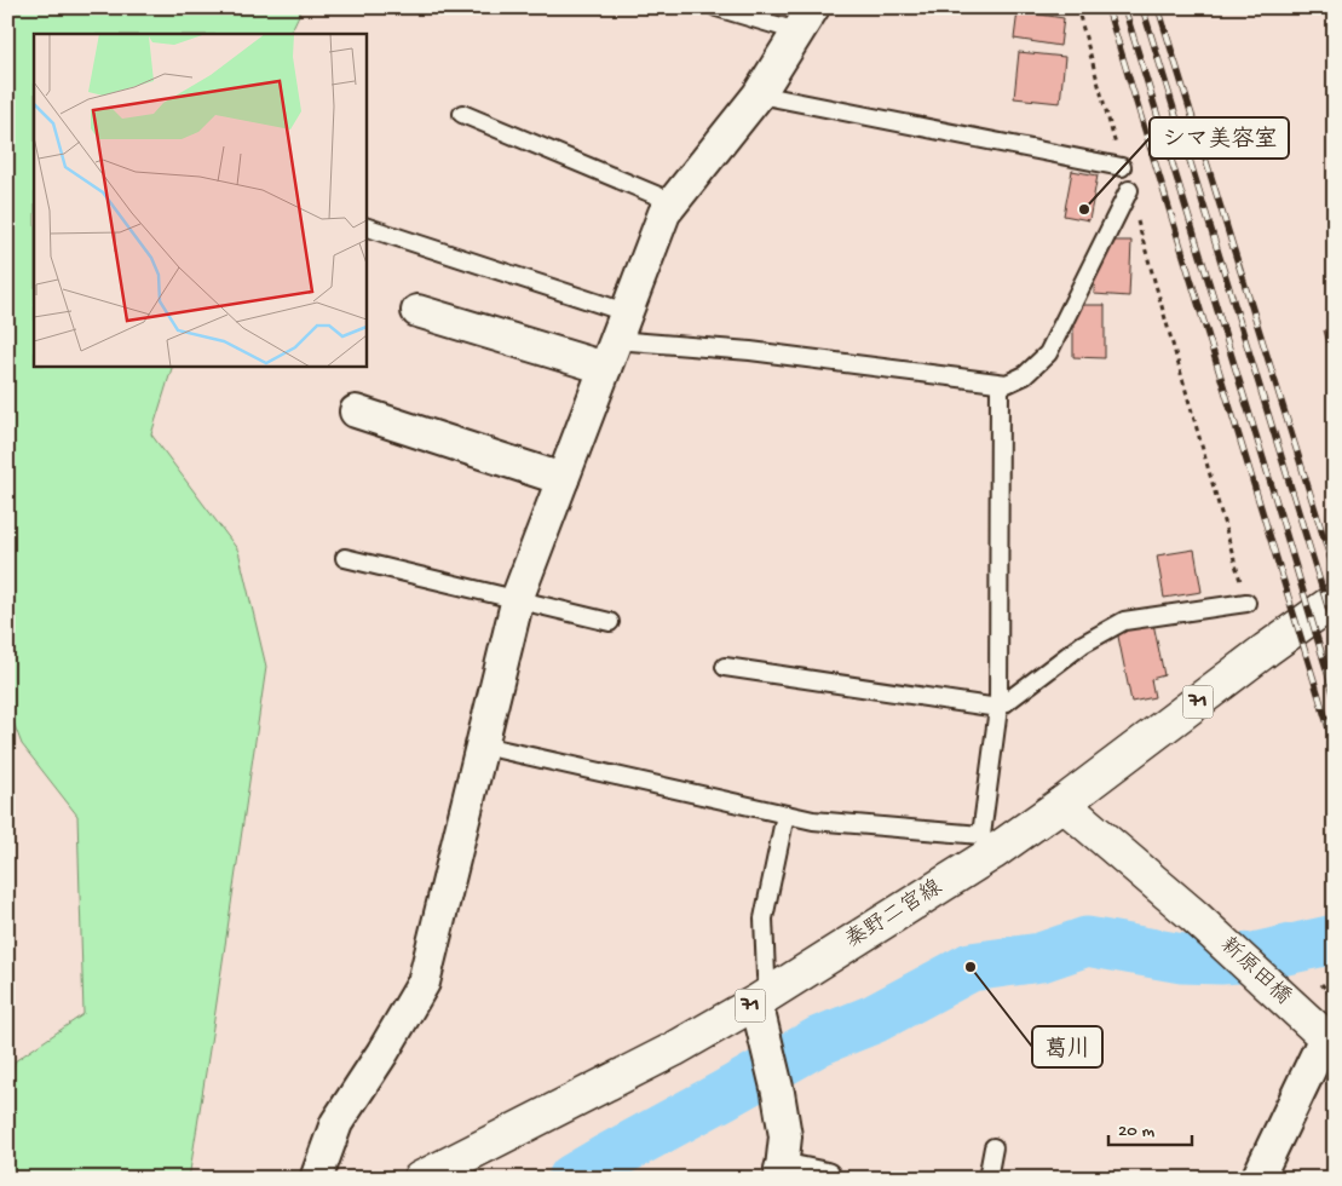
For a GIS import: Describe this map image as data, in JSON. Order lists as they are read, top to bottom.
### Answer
{
  "streets": {
    "main road": ["71", "秦野二宮線", "新原田橋"]
  },
  "crossings": [
    ["秦野二宮線", "新原田橋"]
  ],
  "places": ["シマ美容室", "葛川"],
  "scale_bar": "20 m"
}
